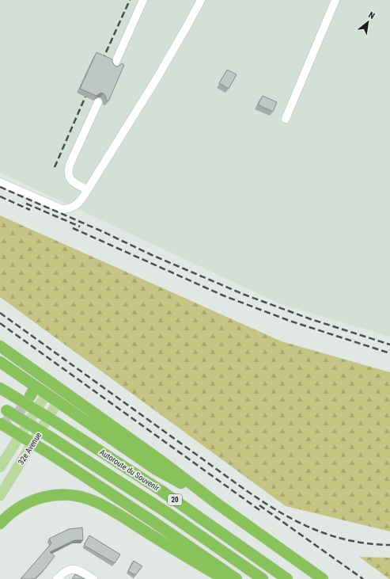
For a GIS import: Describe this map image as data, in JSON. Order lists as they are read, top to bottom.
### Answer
{
  "streets": {
    "highway": ["Autoroute du Souvenir", "20"],
    "main road": ["32e Avenue"]
  },
  "north": "top right"
}
